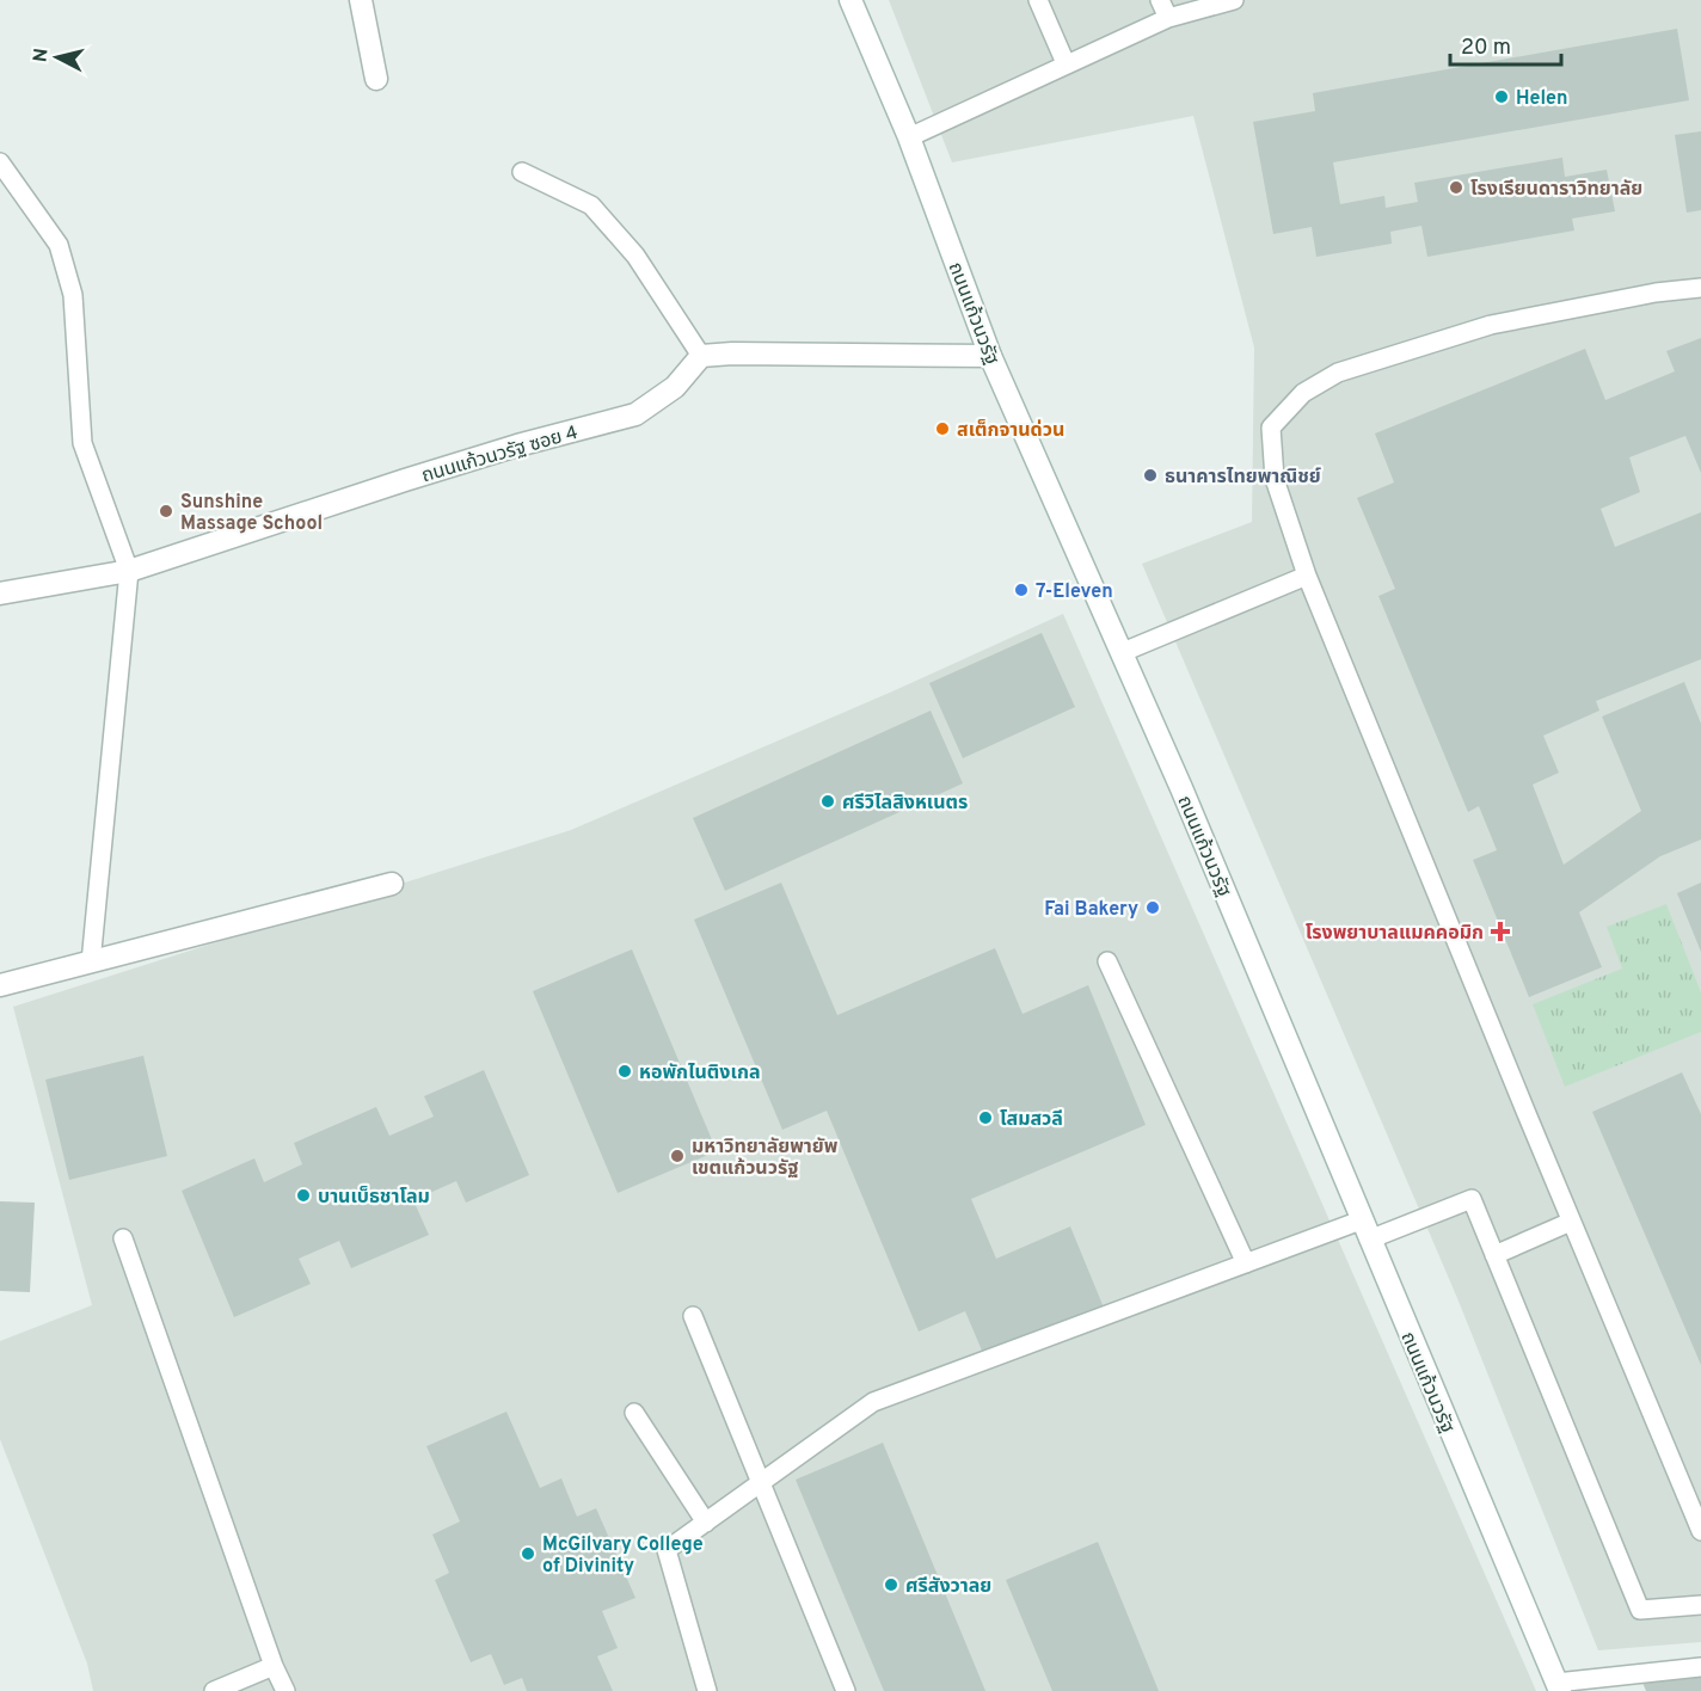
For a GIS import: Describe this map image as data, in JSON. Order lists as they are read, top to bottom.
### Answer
{
  "streets": {
    "street": ["ถนนแก้วนวรัฐ", "ถนนแก้วนวรัฐ ซอย 4"]
  },
  "places": {
    "other": [
      "Helen",
      "โรงเรียนดาราวิทยาลัย",
      "สเต็กจานด่วน",
      "ธนาคารไทยพาณิชย์",
      "Sunshine Massage School",
      "7-Eleven",
      "ศรีวิไลสิงหเนตร",
      "Fai Bakery",
      "หอพักไนติงเกล",
      "โสมสวลี",
      "มหาวิทยาลัยพายัพ เขตแก้วนวรัฐ",
      "บานเบ็ธชาโลม",
      "McGilvary College of Divinity",
      "ศรีสังวาลย"
    ],
    "health": ["โรงพยาบาลแมคคอมิก"]
  },
  "scale_bar": "20 m",
  "north": "left"
}
